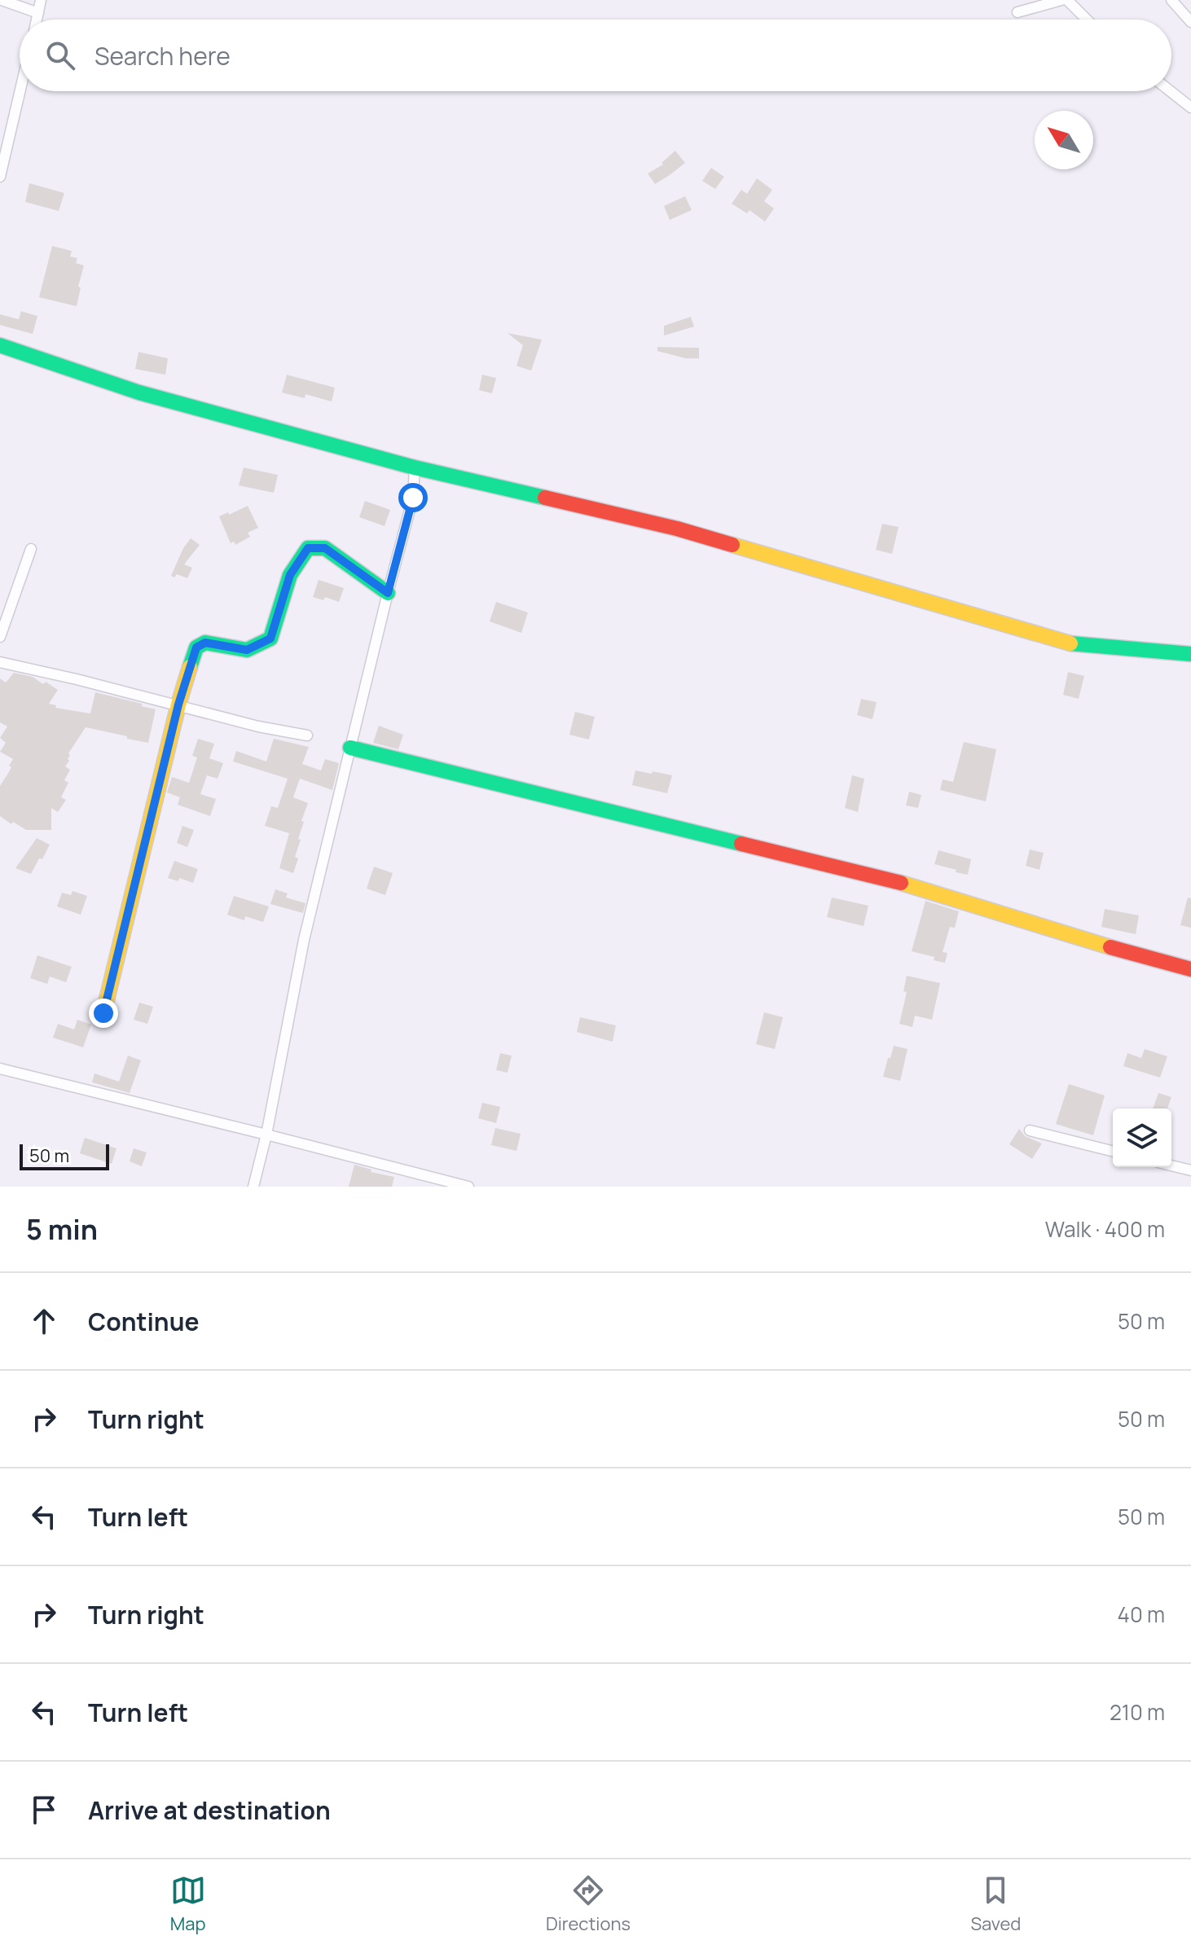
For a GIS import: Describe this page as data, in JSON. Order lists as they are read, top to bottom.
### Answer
{
  "scale_bar": "50 m",
  "north": "top left",
  "page": {
    "search": "Search here",
    "scale": "50 m",
    "heading": ["5 min", "Walk · 400 m"],
    "list": [
      ["Continue", "50 m"],
      ["Turn right", "50 m"],
      ["Turn left", "50 m"],
      ["Turn right", "40 m"],
      ["Turn left", "210 m"],
      "Arrive at destination"
    ],
    "nav": ["Map", "Directions", "Saved"]
  }
}
